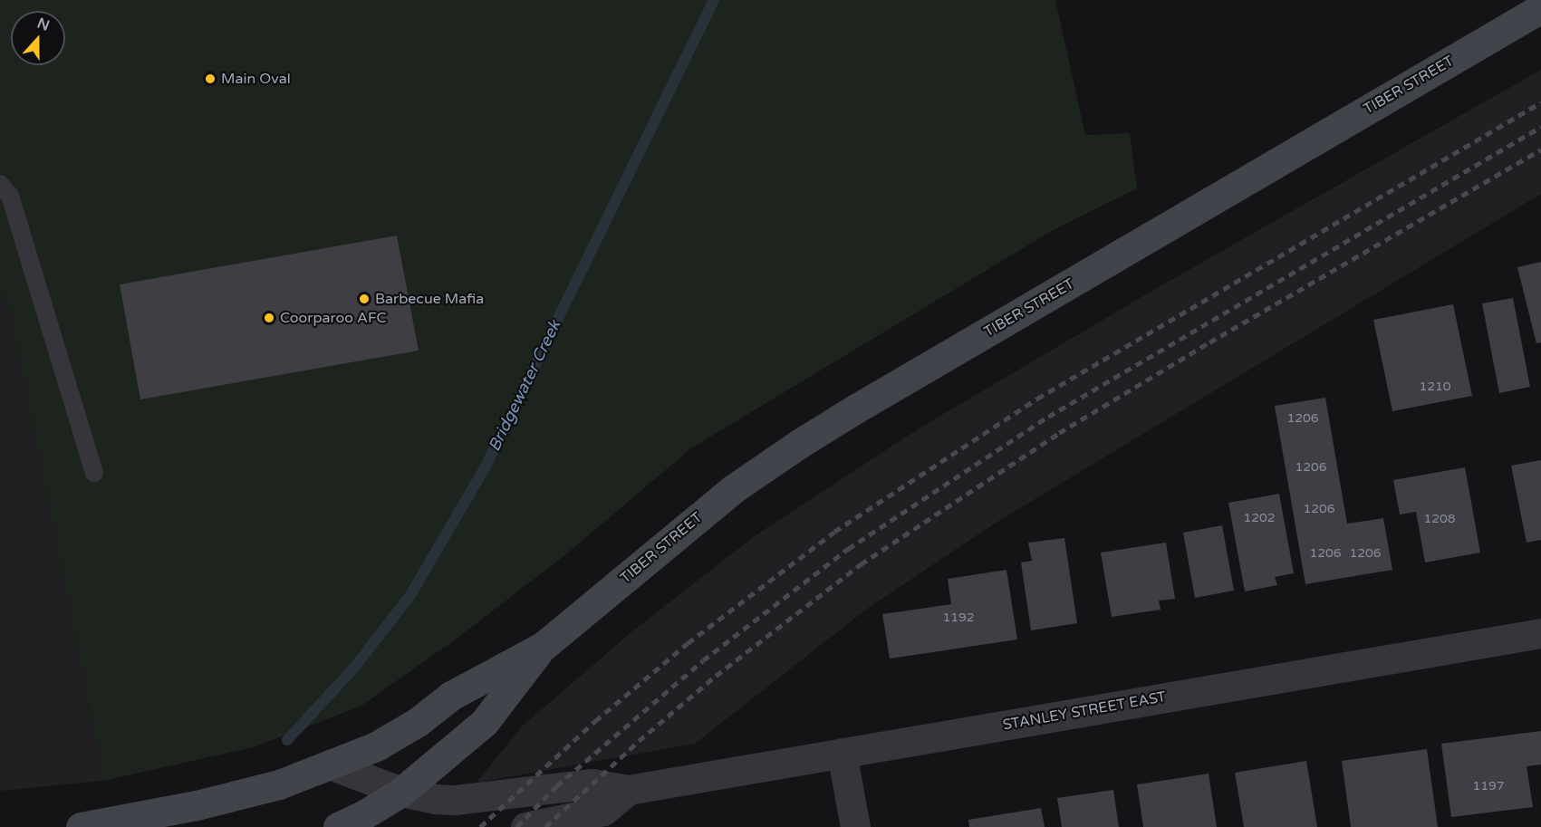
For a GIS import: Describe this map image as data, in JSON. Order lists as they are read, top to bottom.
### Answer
{
  "streets": {
    "main road": ["TIBER STREET"],
    "street": ["STANLEY STREET EAST"]
  },
  "crossings": [
    ["TIBER STREET", "STANLEY STREET EAST"]
  ],
  "water": ["Bridgewater Creek"],
  "places": ["Main Oval", "Barbecue Mafia", "Coorparoo AFC"],
  "house_numbers": [
    "1210",
    "1206",
    "1206",
    "1206",
    "1202",
    "1208",
    "1206",
    "1206",
    "1192",
    "1197"
  ],
  "north": "top"
}
